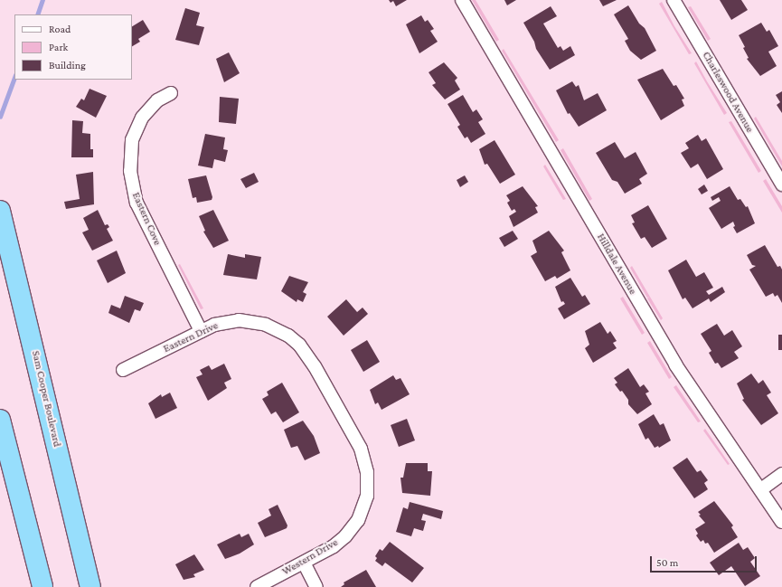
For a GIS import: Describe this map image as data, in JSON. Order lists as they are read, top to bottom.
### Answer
{
  "streets": {
    "highway": ["Sam Cooper Boulevard"],
    "street": [
      "Charleswood Avenue",
      "Eastern Cove",
      "Hilldale Avenue",
      "Eastern Drive",
      "Western Drive"
    ]
  },
  "crossings": [
    ["Eastern Cove", "Eastern Drive"],
    ["Eastern Drive", "Western Drive"]
  ],
  "legend": ["Road", "Park", "Building"],
  "scale_bar": "50 m"
}
